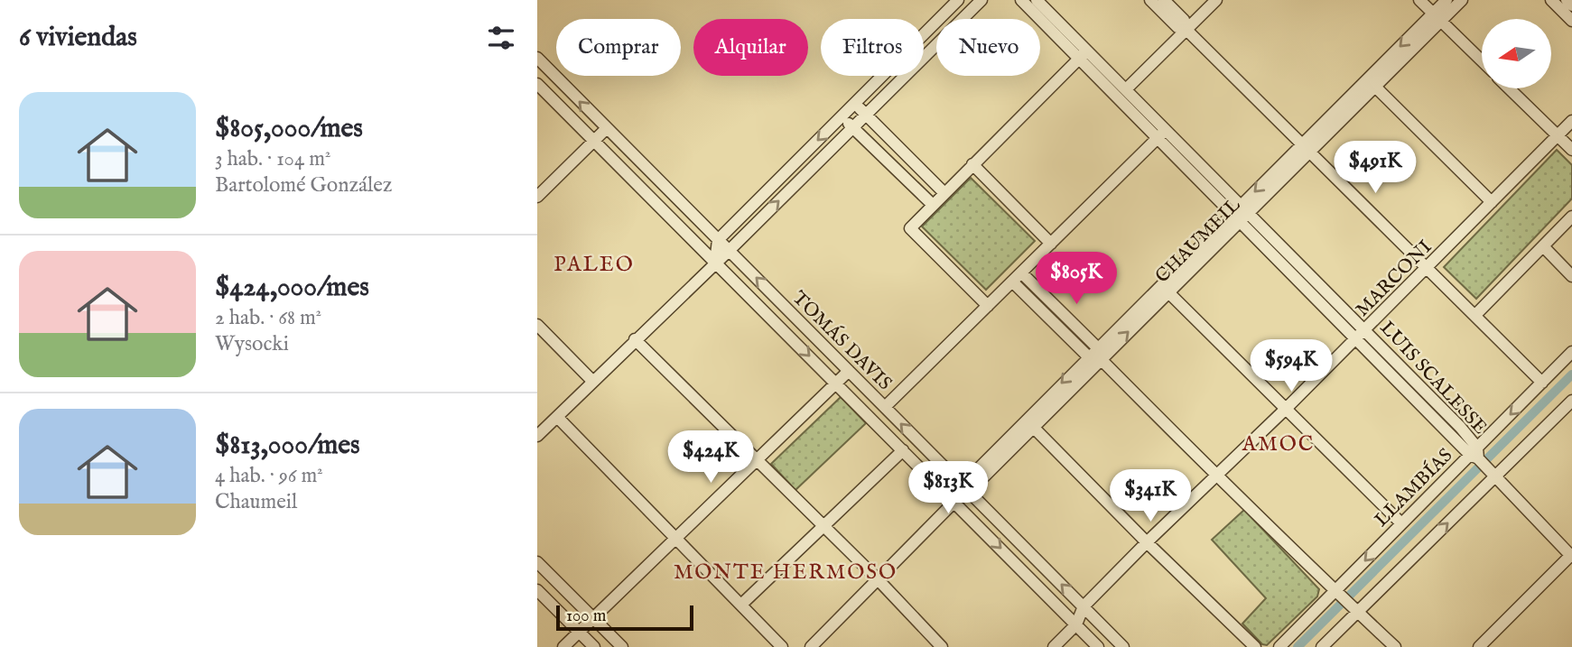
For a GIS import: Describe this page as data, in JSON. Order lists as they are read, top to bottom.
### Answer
{
  "streets": {
    "street": [
      "CHAUMEIL",
      "MARCONI",
      "TOMÁS DAVIS",
      "LUIS SCALESSE",
      "LLAMBÍAS"
    ]
  },
  "crossings": [
    ["CHAUMEIL", "TOMÁS DAVIS"],
    ["CHAUMEIL", "LUIS SCALESSE"],
    ["MARCONI", "TOMÁS DAVIS"],
    ["MARCONI", "LUIS SCALESSE"],
    ["LUIS SCALESSE", "LLAMBÍAS"]
  ],
  "districts": ["PALEO", "AMOC", "MONTE HERMOSO"],
  "scale_bar": "100 m",
  "north": "left",
  "page": {
    "heading": "6 viviendas",
    "chip": [
      "Comprar",
      "Alquilar",
      "Filtros",
      "Nuevo"
    ],
    "list": [
      {
        "name": "$805,000/mes",
        "note": "3 hab. · 104 m² · Bartolomé González"
      },
      {
        "name": "$424,000/mes",
        "note": "2 hab. · 68 m² · Wysocki"
      },
      {
        "name": "$813,000/mes",
        "note": "4 hab. · 96 m² · Chaumeil"
      }
    ],
    "price": [
      "$491K",
      "$805K",
      "$594K",
      "$424K",
      "$813K",
      "$341K"
    ],
    "scale": "100 m"
  }
}
